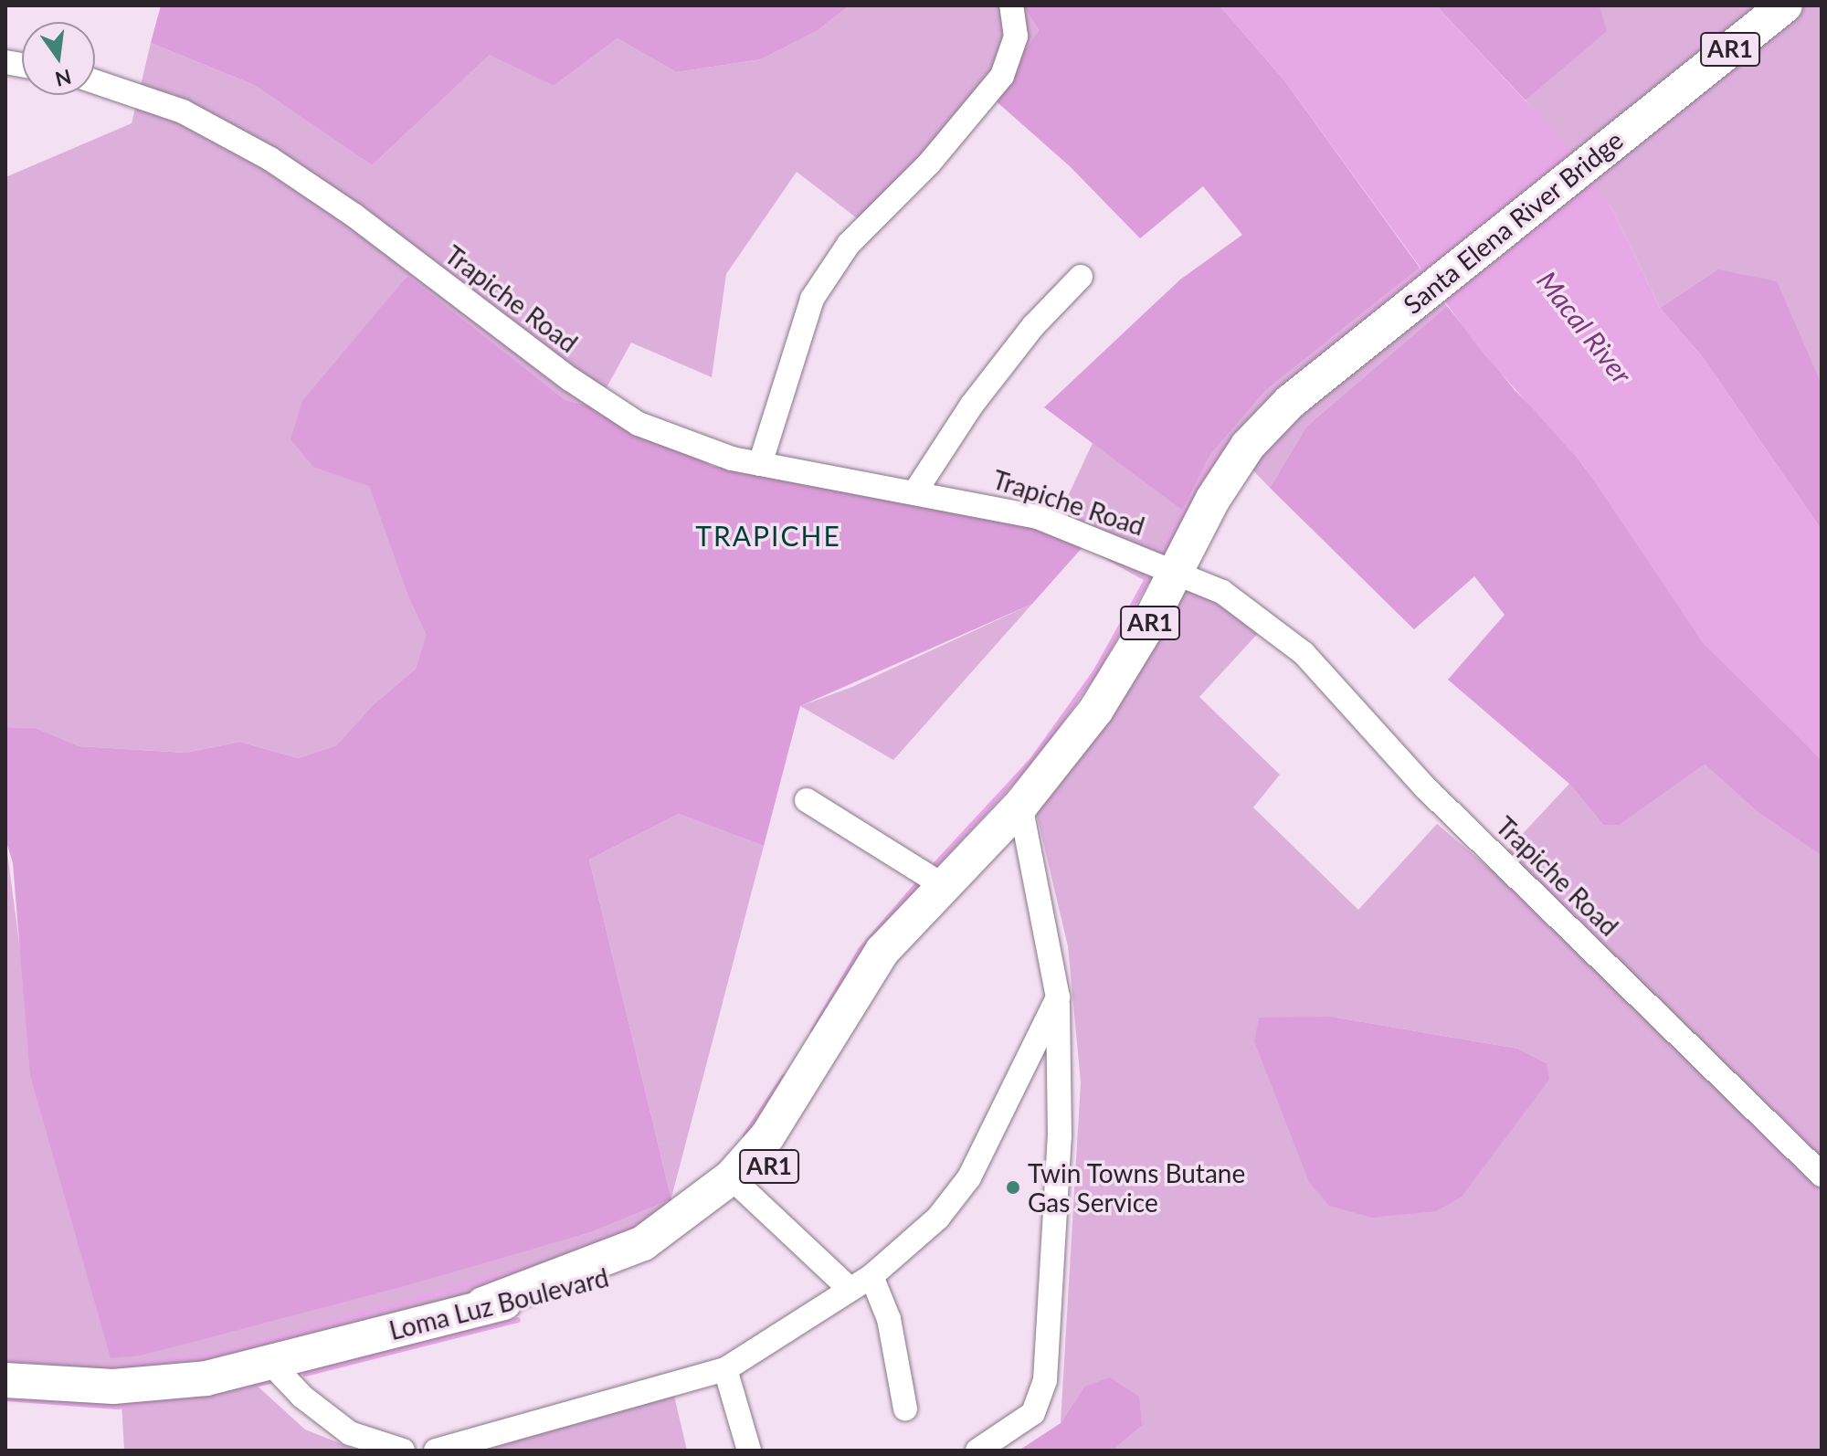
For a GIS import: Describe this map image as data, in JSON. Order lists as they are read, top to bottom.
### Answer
{
  "streets": {
    "highway": ["AR1", "Santa Elena River Bridge", "Loma Luz Boulevard"],
    "street": ["Trapiche Road"]
  },
  "crossings": [
    ["AR1", "Santa Elena River Bridge"],
    ["AR1", "Trapiche Road"],
    ["AR1", "Loma Luz Boulevard"],
    ["Santa Elena River Bridge", "Trapiche Road"]
  ],
  "districts": ["TRAPICHE"],
  "water": ["Macal River"],
  "places": ["Twin Towns Butane Gas Service"],
  "north": "bottom"
}
